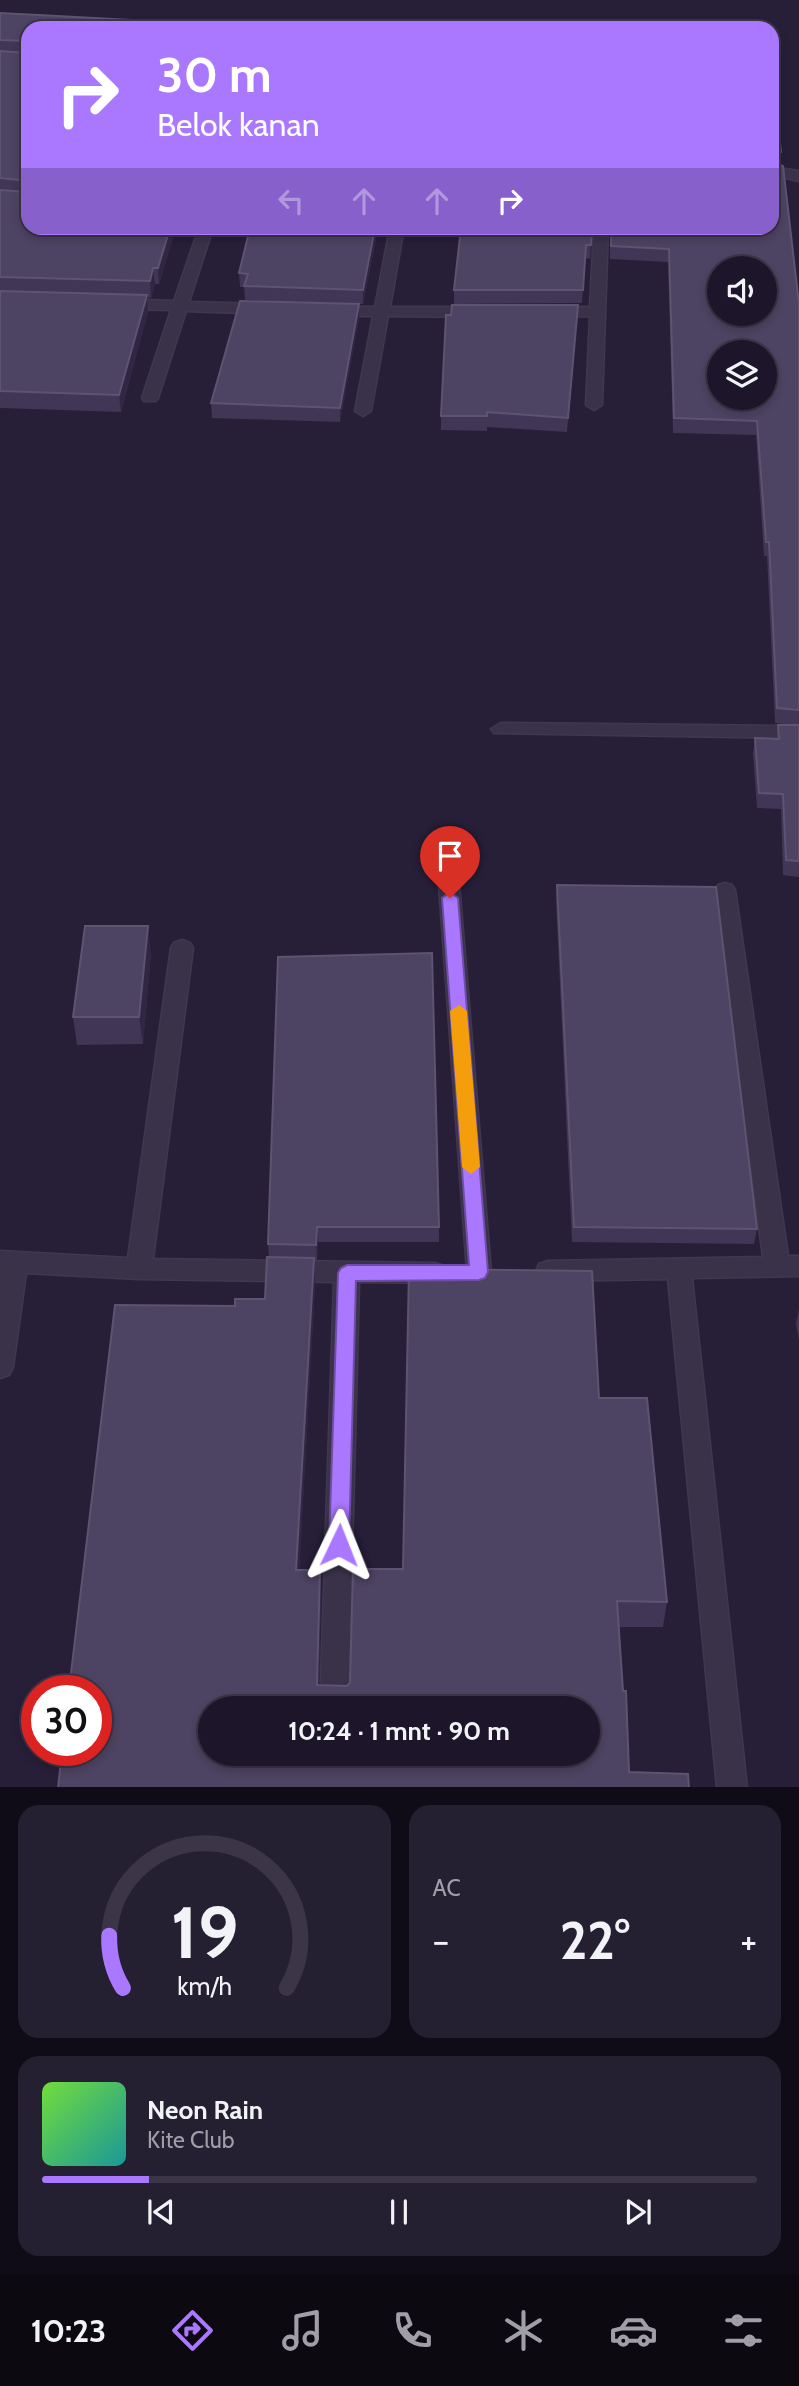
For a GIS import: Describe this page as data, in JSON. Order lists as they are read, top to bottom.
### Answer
{
  "page": {
    "turn": ["30 m", "Belok kanan"],
    "limit": "30",
    "trip": "10:24 · 1 mnt · 90 m",
    "tile": "AC",
    "heat": ["−", "22°", "+"],
    "song": ["Neon Rain", "Kite Club"],
    "tabs": "10:23",
    "gauge": ["19", "km/h"]
  }
}
